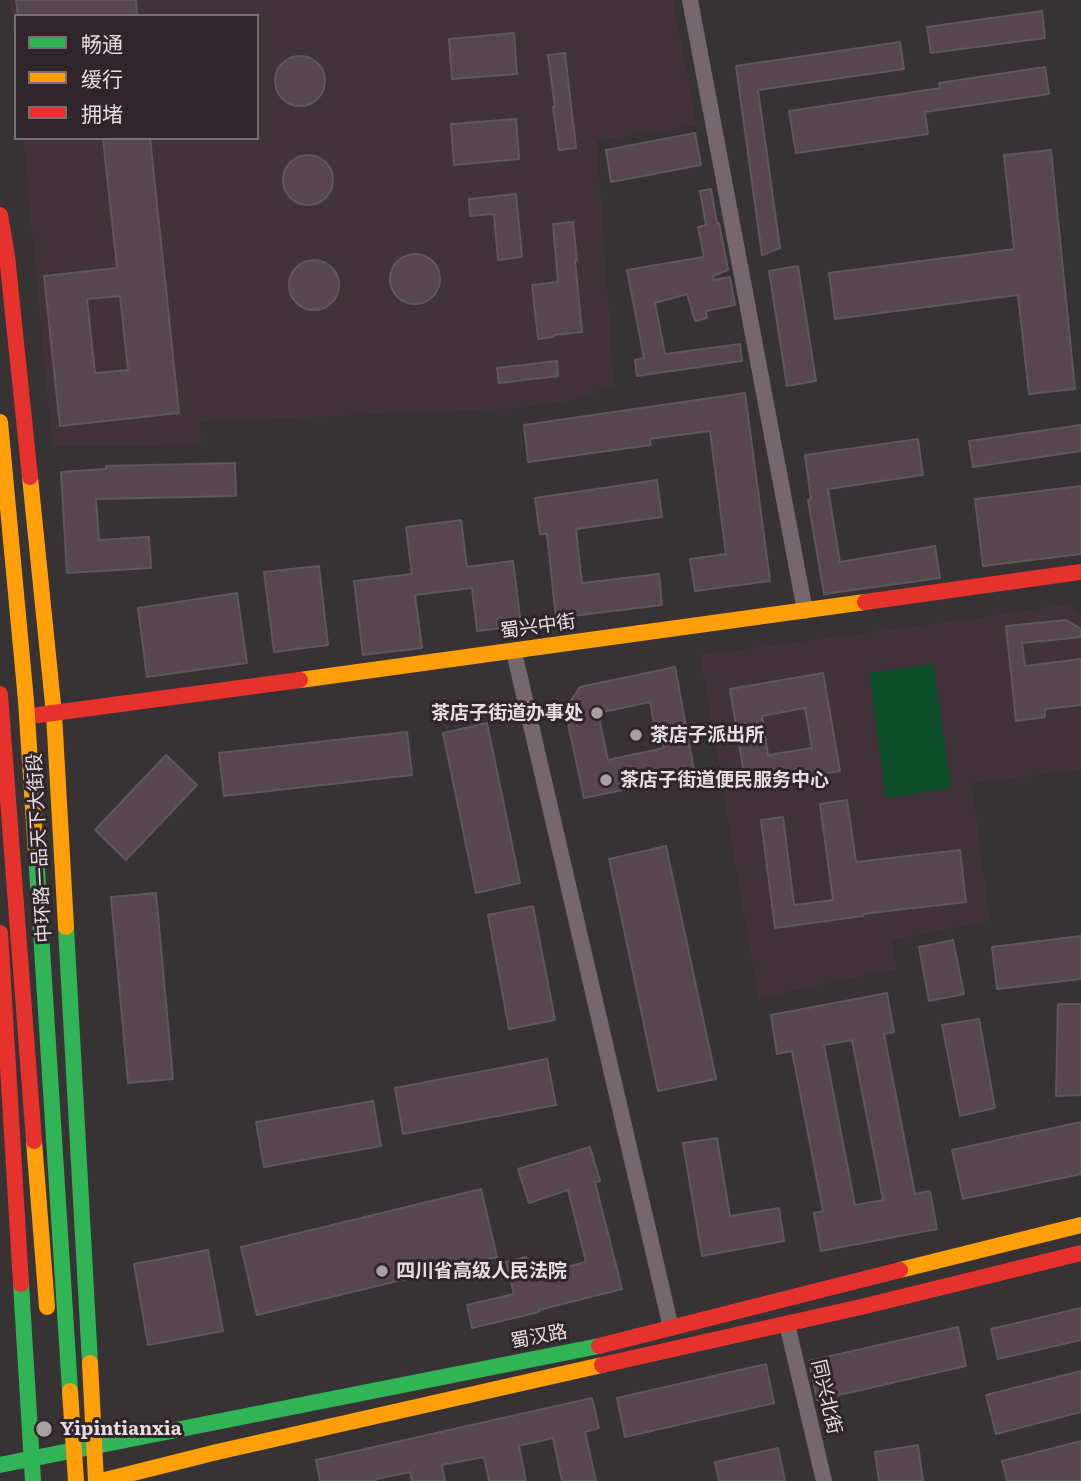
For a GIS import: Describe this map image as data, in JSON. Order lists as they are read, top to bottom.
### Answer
{
  "streets": {
    "main road": ["蜀兴中街", "中环路一品天下大街段", "蜀汉路"],
    "street": ["同兴北街"]
  },
  "crossings": [
    ["蜀兴中街", "中环路一品天下大街段"],
    ["中环路一品天下大街段", "蜀汉路"]
  ],
  "places": [
    "茶店子街道办事处",
    "茶店子派出所",
    "茶店子街道便民服务中心",
    "四川省高级人民法院",
    "Yipintianxia"
  ],
  "legend": ["畅通", "缓行", "拥堵"]
}
